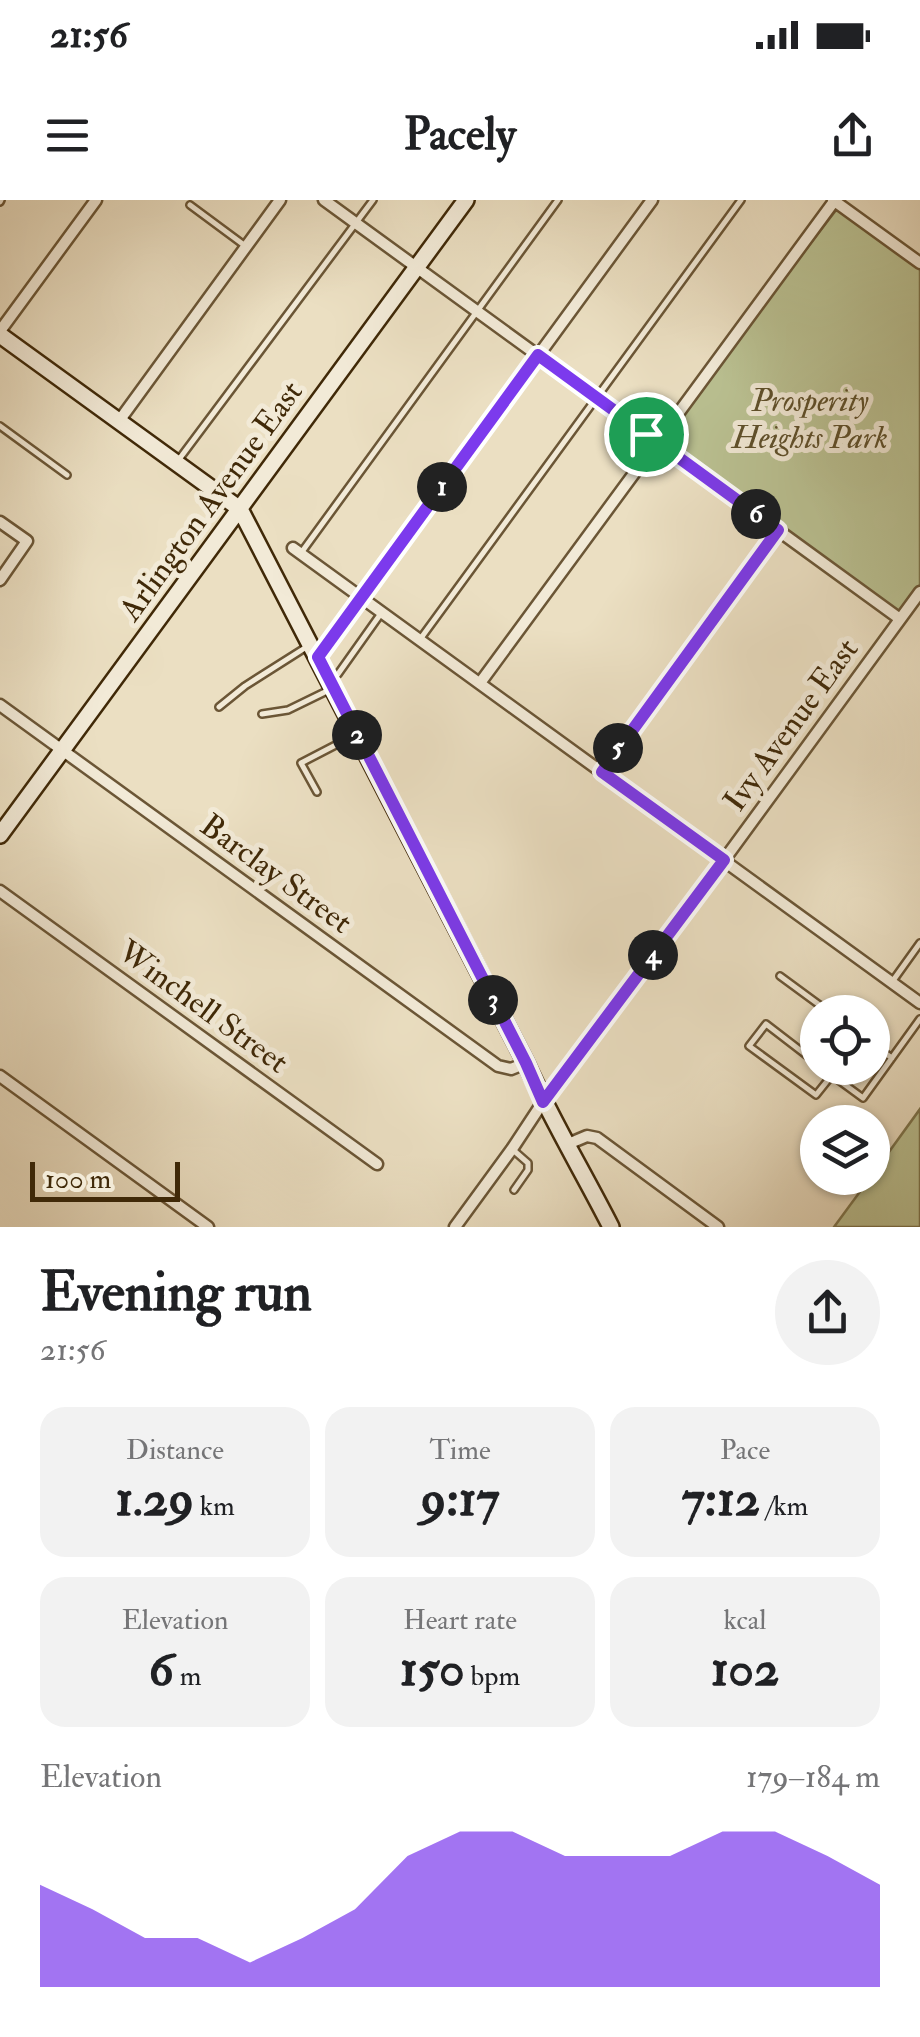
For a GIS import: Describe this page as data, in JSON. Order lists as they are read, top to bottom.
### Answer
{
  "streets": {
    "street": [
      "Arlington Avenue East",
      "Ivy Avenue East",
      "Barclay Street",
      "Winchell Street"
    ]
  },
  "crossings": [
    ["Arlington Avenue East", "Barclay Street"]
  ],
  "parks": ["Prosperity Heights Park"],
  "scale_bar": "100 m",
  "page": {
    "status": "21:56",
    "header": "Pacely",
    "pins": [
      "1",
      "6",
      "2",
      "5",
      "4",
      "3"
    ],
    "scale": "100 m",
    "heading": ["Evening run", "21:56"],
    "stats": [
      ["Distance", "1.29 km"],
      ["Time", "9:17"],
      ["Pace", "7:12 /km"],
      ["Elevation", "6 m"],
      ["Heart rate", "150 bpm"],
      ["kcal", "102"]
    ],
    "chart": ["Elevation", "179–184 m"]
  }
}
